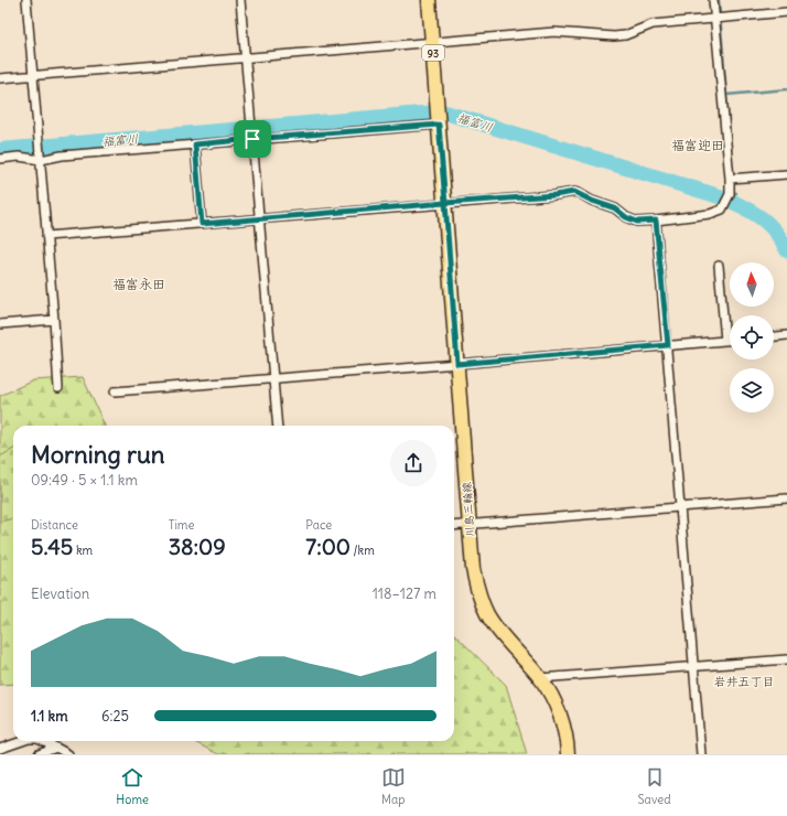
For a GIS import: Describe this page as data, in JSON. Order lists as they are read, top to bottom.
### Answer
{
  "streets": {
    "main road": ["93", "川島三輪線"]
  },
  "districts": ["福富迎田", "福富永田", "岩井五丁目"],
  "water": ["福富川"],
  "north": "top",
  "page": {
    "heading": ["Morning run", "09:49 · 5 × 1.1 km"],
    "stats": [
      ["Distance", "5.45 km"],
      ["Time", "38:09"],
      ["Pace", "7:00 /km"]
    ],
    "chart": ["Elevation", "118–127 m"],
    "list": [
      {
        "name": "1.1 km",
        "note": "6:25"
      }
    ],
    "tabs": ["Home", "Map", "Saved"]
  }
}
